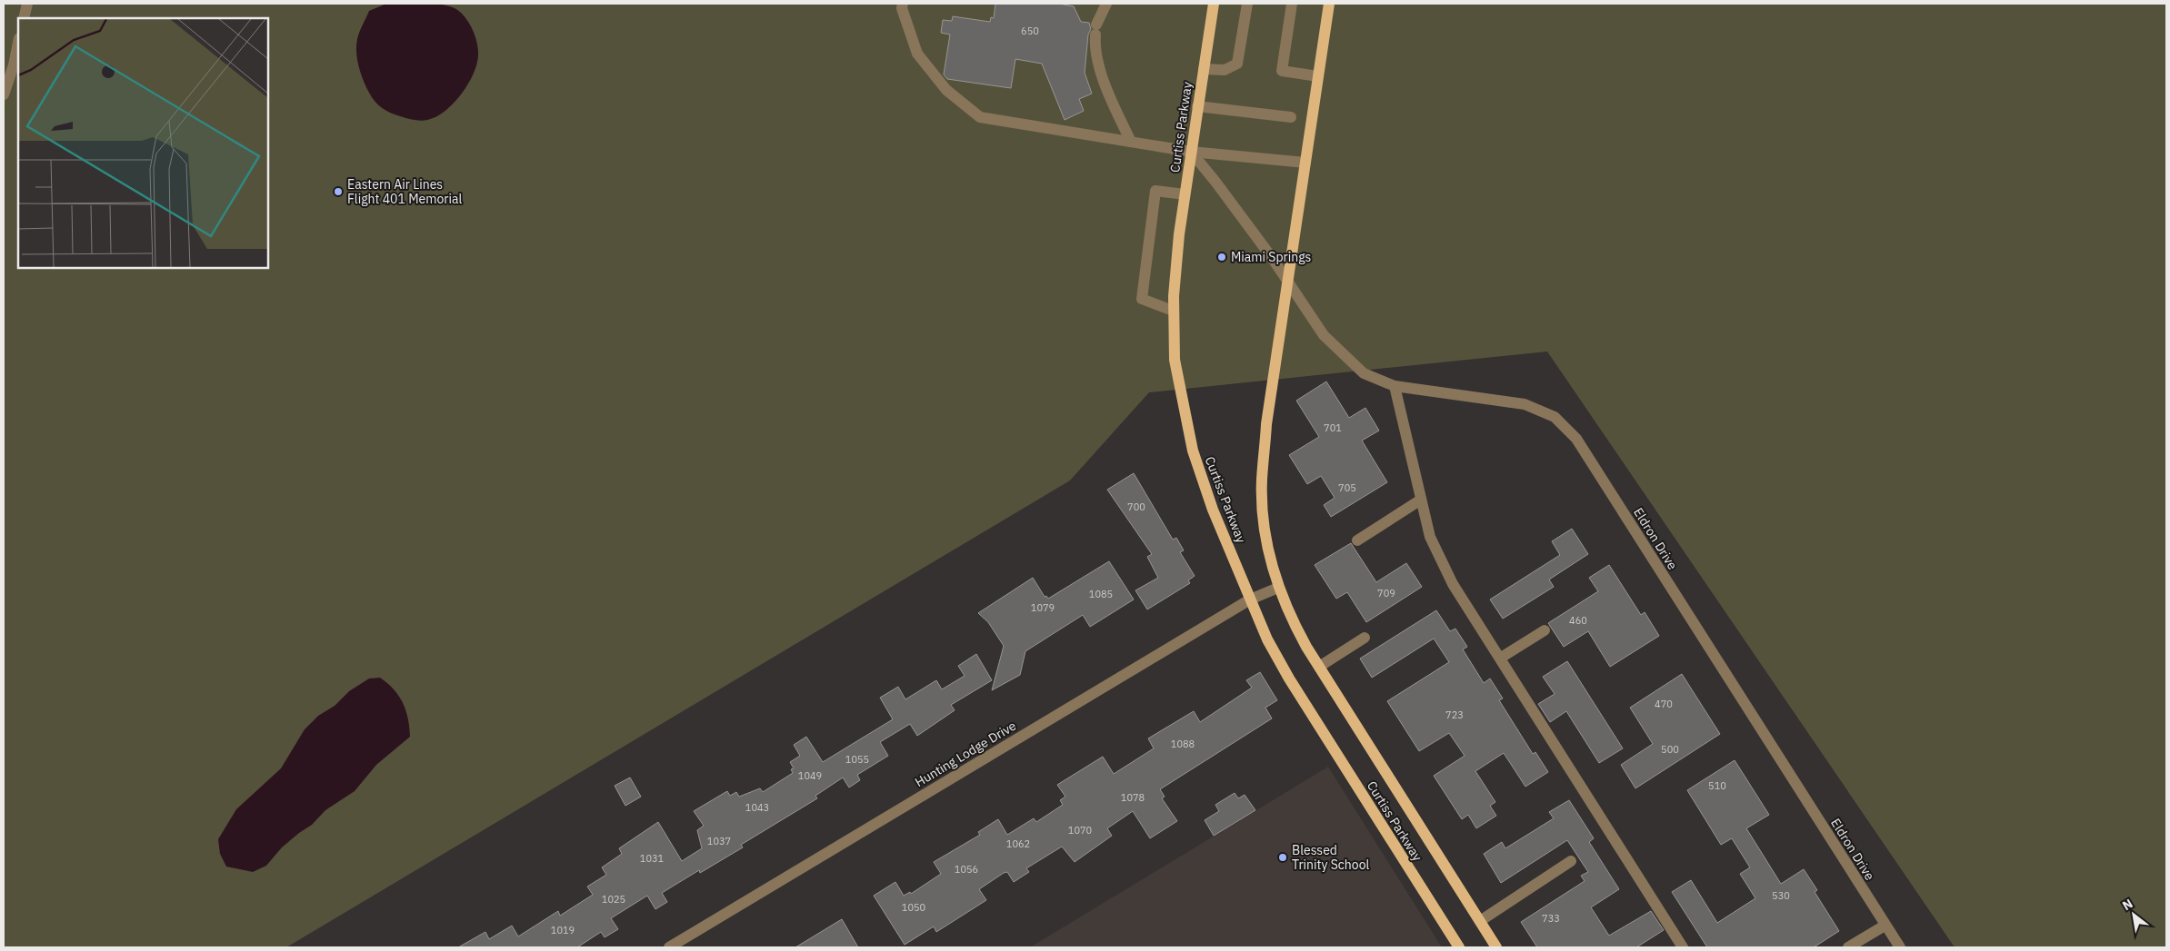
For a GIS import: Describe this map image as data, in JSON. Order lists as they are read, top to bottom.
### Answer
{
  "streets": {
    "main road": ["Curtiss Parkway"],
    "street": ["Eldron Drive", "Hunting Lodge Drive"]
  },
  "crossings": [
    ["Curtiss Parkway", "Eldron Drive"],
    ["Curtiss Parkway", "Hunting Lodge Drive"]
  ],
  "places": ["Eastern Air Lines Flight 401 Memorial", "Miami Springs", "Blessed Trinity School"],
  "house_numbers": [
    "650",
    "701",
    "705",
    "700",
    "709",
    "1085",
    "1079",
    "460",
    "470",
    "723",
    "1088",
    "500",
    "1055",
    "1049",
    "510",
    "1078",
    "1043",
    "1070",
    "1037",
    "1062",
    "1031",
    "1056",
    "530",
    "1025",
    "1050",
    "733",
    "1019"
  ],
  "north": "top left"
}
